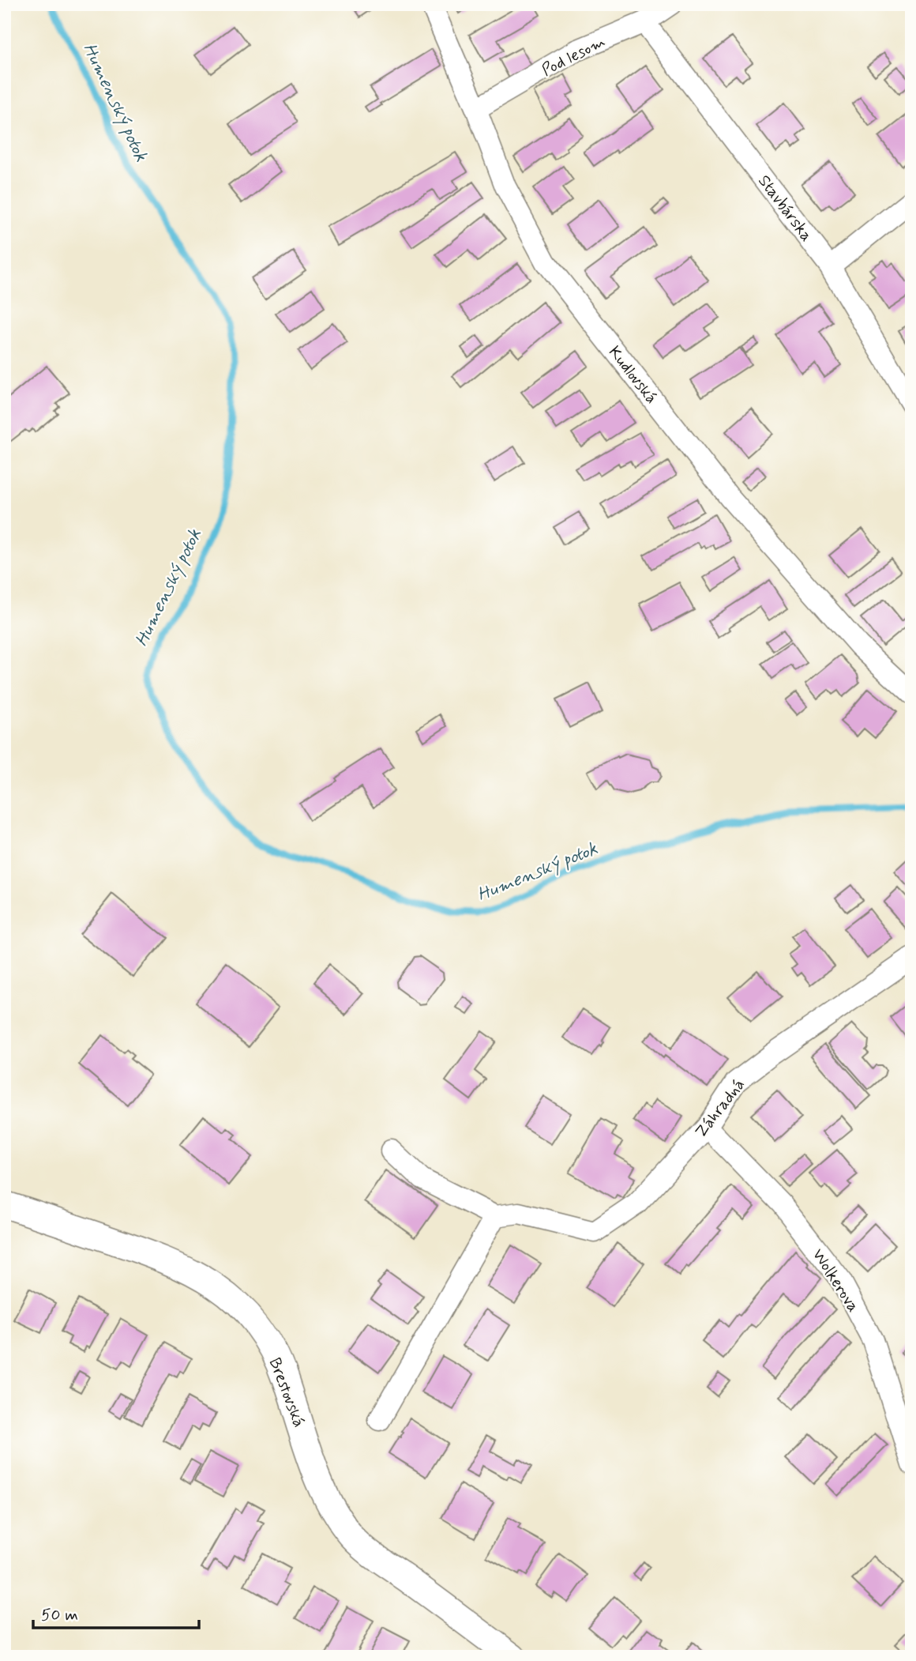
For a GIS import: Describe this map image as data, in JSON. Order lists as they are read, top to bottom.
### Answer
{
  "streets": {
    "street": [
      "Pod lesom",
      "Stavbárska",
      "Kudlovská",
      "Záhradná",
      "Wolkerova",
      "Brestovská"
    ]
  },
  "crossings": [
    ["Pod lesom", "Stavbárska"],
    ["Pod lesom", "Kudlovská"],
    ["Záhradná", "Wolkerova"]
  ],
  "water": ["Humenský potok"],
  "scale_bar": "50 m"
}
